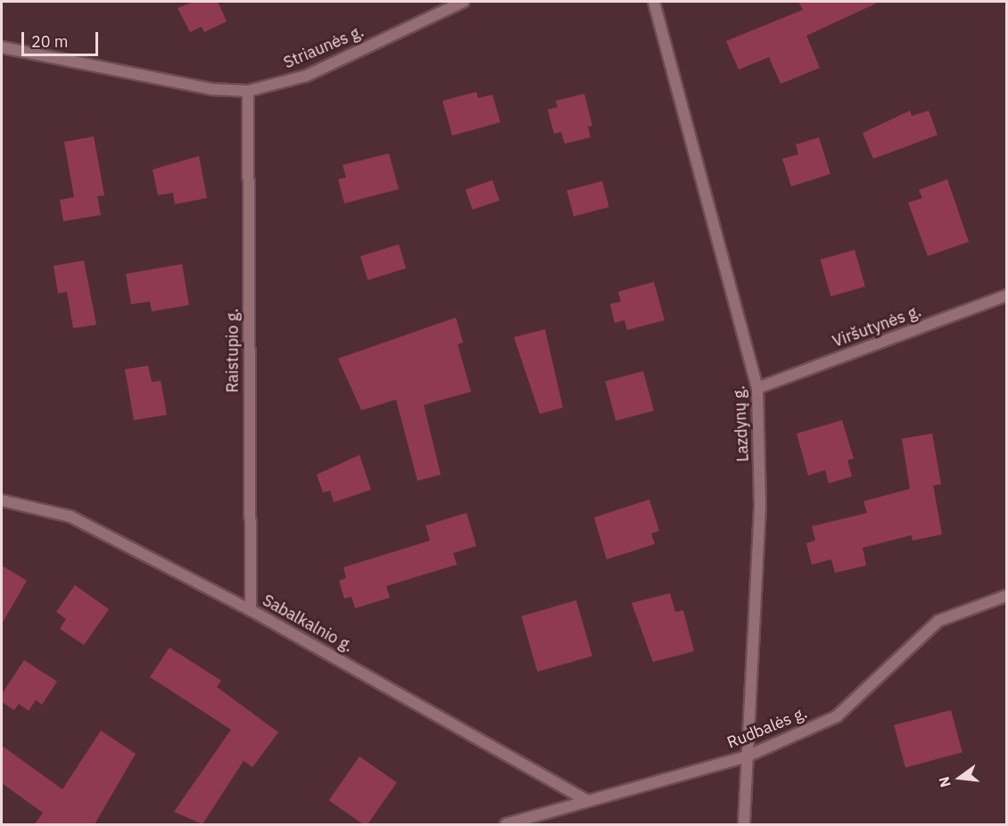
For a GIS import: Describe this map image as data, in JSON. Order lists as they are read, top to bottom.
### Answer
{
  "streets": {
    "street": [
      "Striaunės g.",
      "Viršutynės g.",
      "Raistupio g.",
      "Lazdynų g.",
      "Sabalkalnio g.",
      "Rudbalės g."
    ]
  },
  "crossings": [
    ["Striaunės g.", "Raistupio g."],
    ["Viršutynės g.", "Lazdynų g."],
    ["Raistupio g.", "Sabalkalnio g."],
    ["Lazdynų g.", "Rudbalės g."],
    ["Sabalkalnio g.", "Rudbalės g."]
  ],
  "scale_bar": "20 m",
  "north": "left"
}
